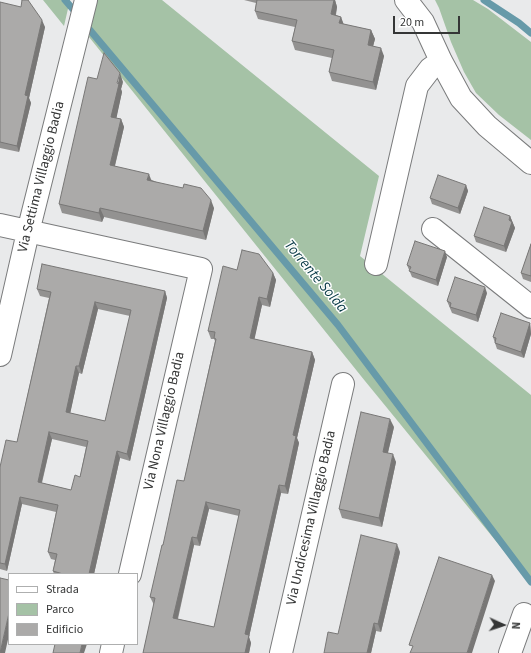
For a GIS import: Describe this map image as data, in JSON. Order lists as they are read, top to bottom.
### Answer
{
  "streets": {
    "street": ["Via Settima Villaggio Badia", "Via Nona Villaggio Badia", "Via Undicesima Villaggio Badia"]
  },
  "crossings": [
    ["Via Settima Villaggio Badia", "Via Nona Villaggio Badia"]
  ],
  "water": ["Torrente Solda"],
  "legend": ["Strada", "Parco", "Edificio"],
  "scale_bar": "20 m",
  "north": "right"
}
